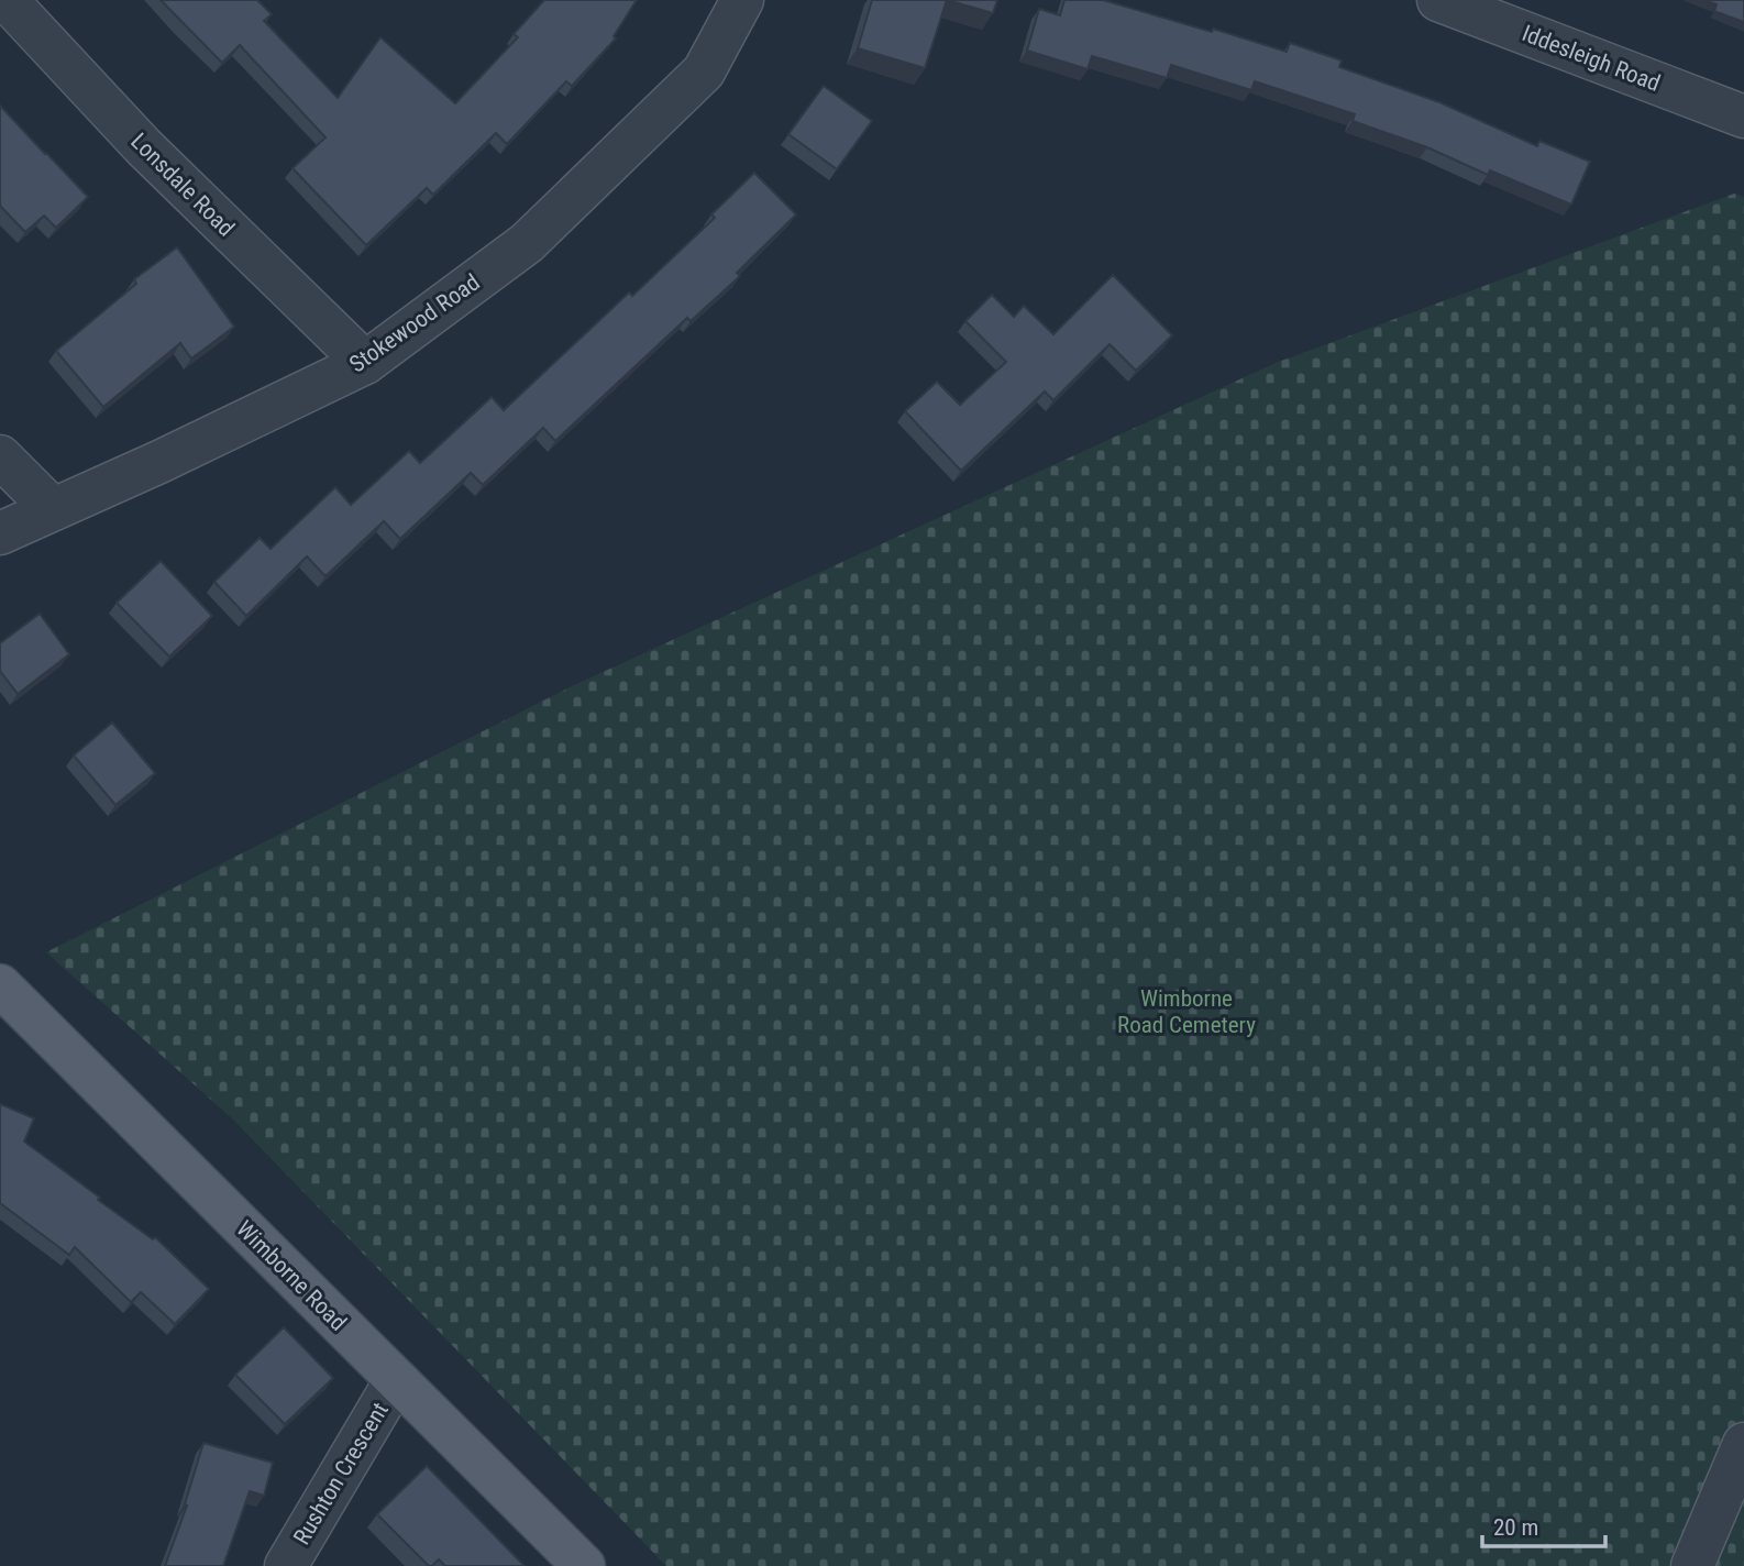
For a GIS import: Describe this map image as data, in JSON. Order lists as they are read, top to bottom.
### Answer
{
  "streets": {
    "main road": ["Wimborne Road"],
    "street": [
      "Iddesleigh Road",
      "Lonsdale Road",
      "Stokewood Road",
      "Rushton Crescent"
    ]
  },
  "crossings": [
    ["Lonsdale Road", "Stokewood Road"],
    ["Wimborne Road", "Rushton Crescent"]
  ],
  "parks": ["Wimborne Road Cemetery"],
  "scale_bar": "20 m"
}
